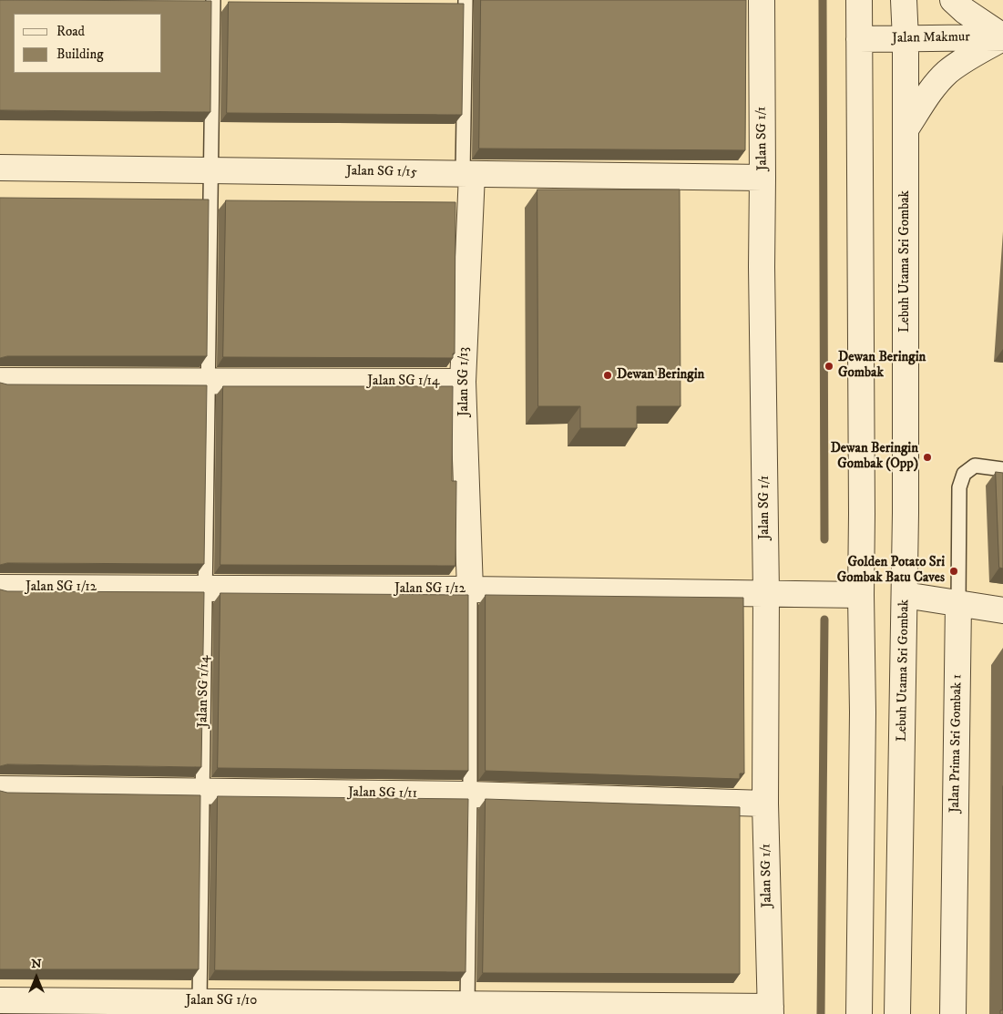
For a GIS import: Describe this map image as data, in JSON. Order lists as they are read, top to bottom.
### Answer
{
  "streets": {
    "street": [
      "Jalan Makmur",
      "Jalan SG 1/1",
      "Jalan SG 1/15",
      "Lebuh Utama Sri Gombak",
      "Jalan SG 1/14",
      "Jalan SG 1/13",
      "Jalan SG 1/12",
      "Jalan Prima Sri Gombak 1",
      "Jalan SG 1/11",
      "Jalan SG 1/10"
    ]
  },
  "crossings": [
    ["Jalan Makmur", "Lebuh Utama Sri Gombak"],
    ["Jalan SG 1/1", "Jalan SG 1/15"],
    ["Jalan SG 1/1", "Jalan SG 1/12"],
    ["Jalan SG 1/1", "Jalan SG 1/11"],
    ["Jalan SG 1/1", "Jalan SG 1/10"],
    ["Jalan SG 1/15", "Jalan SG 1/14"],
    ["Jalan SG 1/15", "Jalan SG 1/13"],
    ["Jalan SG 1/14", "Jalan SG 1/13"],
    ["Jalan SG 1/14", "Jalan SG 1/12"],
    ["Jalan SG 1/14", "Jalan SG 1/11"],
    ["Jalan SG 1/14", "Jalan SG 1/10"],
    ["Jalan SG 1/13", "Jalan SG 1/12"]
  ],
  "places": [
    "Dewan Beringin Gombak",
    "Dewan Beringin",
    "Dewan Beringin Gombak (Opp)",
    "Golden Potato Sri Gombak Batu Caves"
  ],
  "legend": ["Road", "Building"],
  "north": "top"
}
